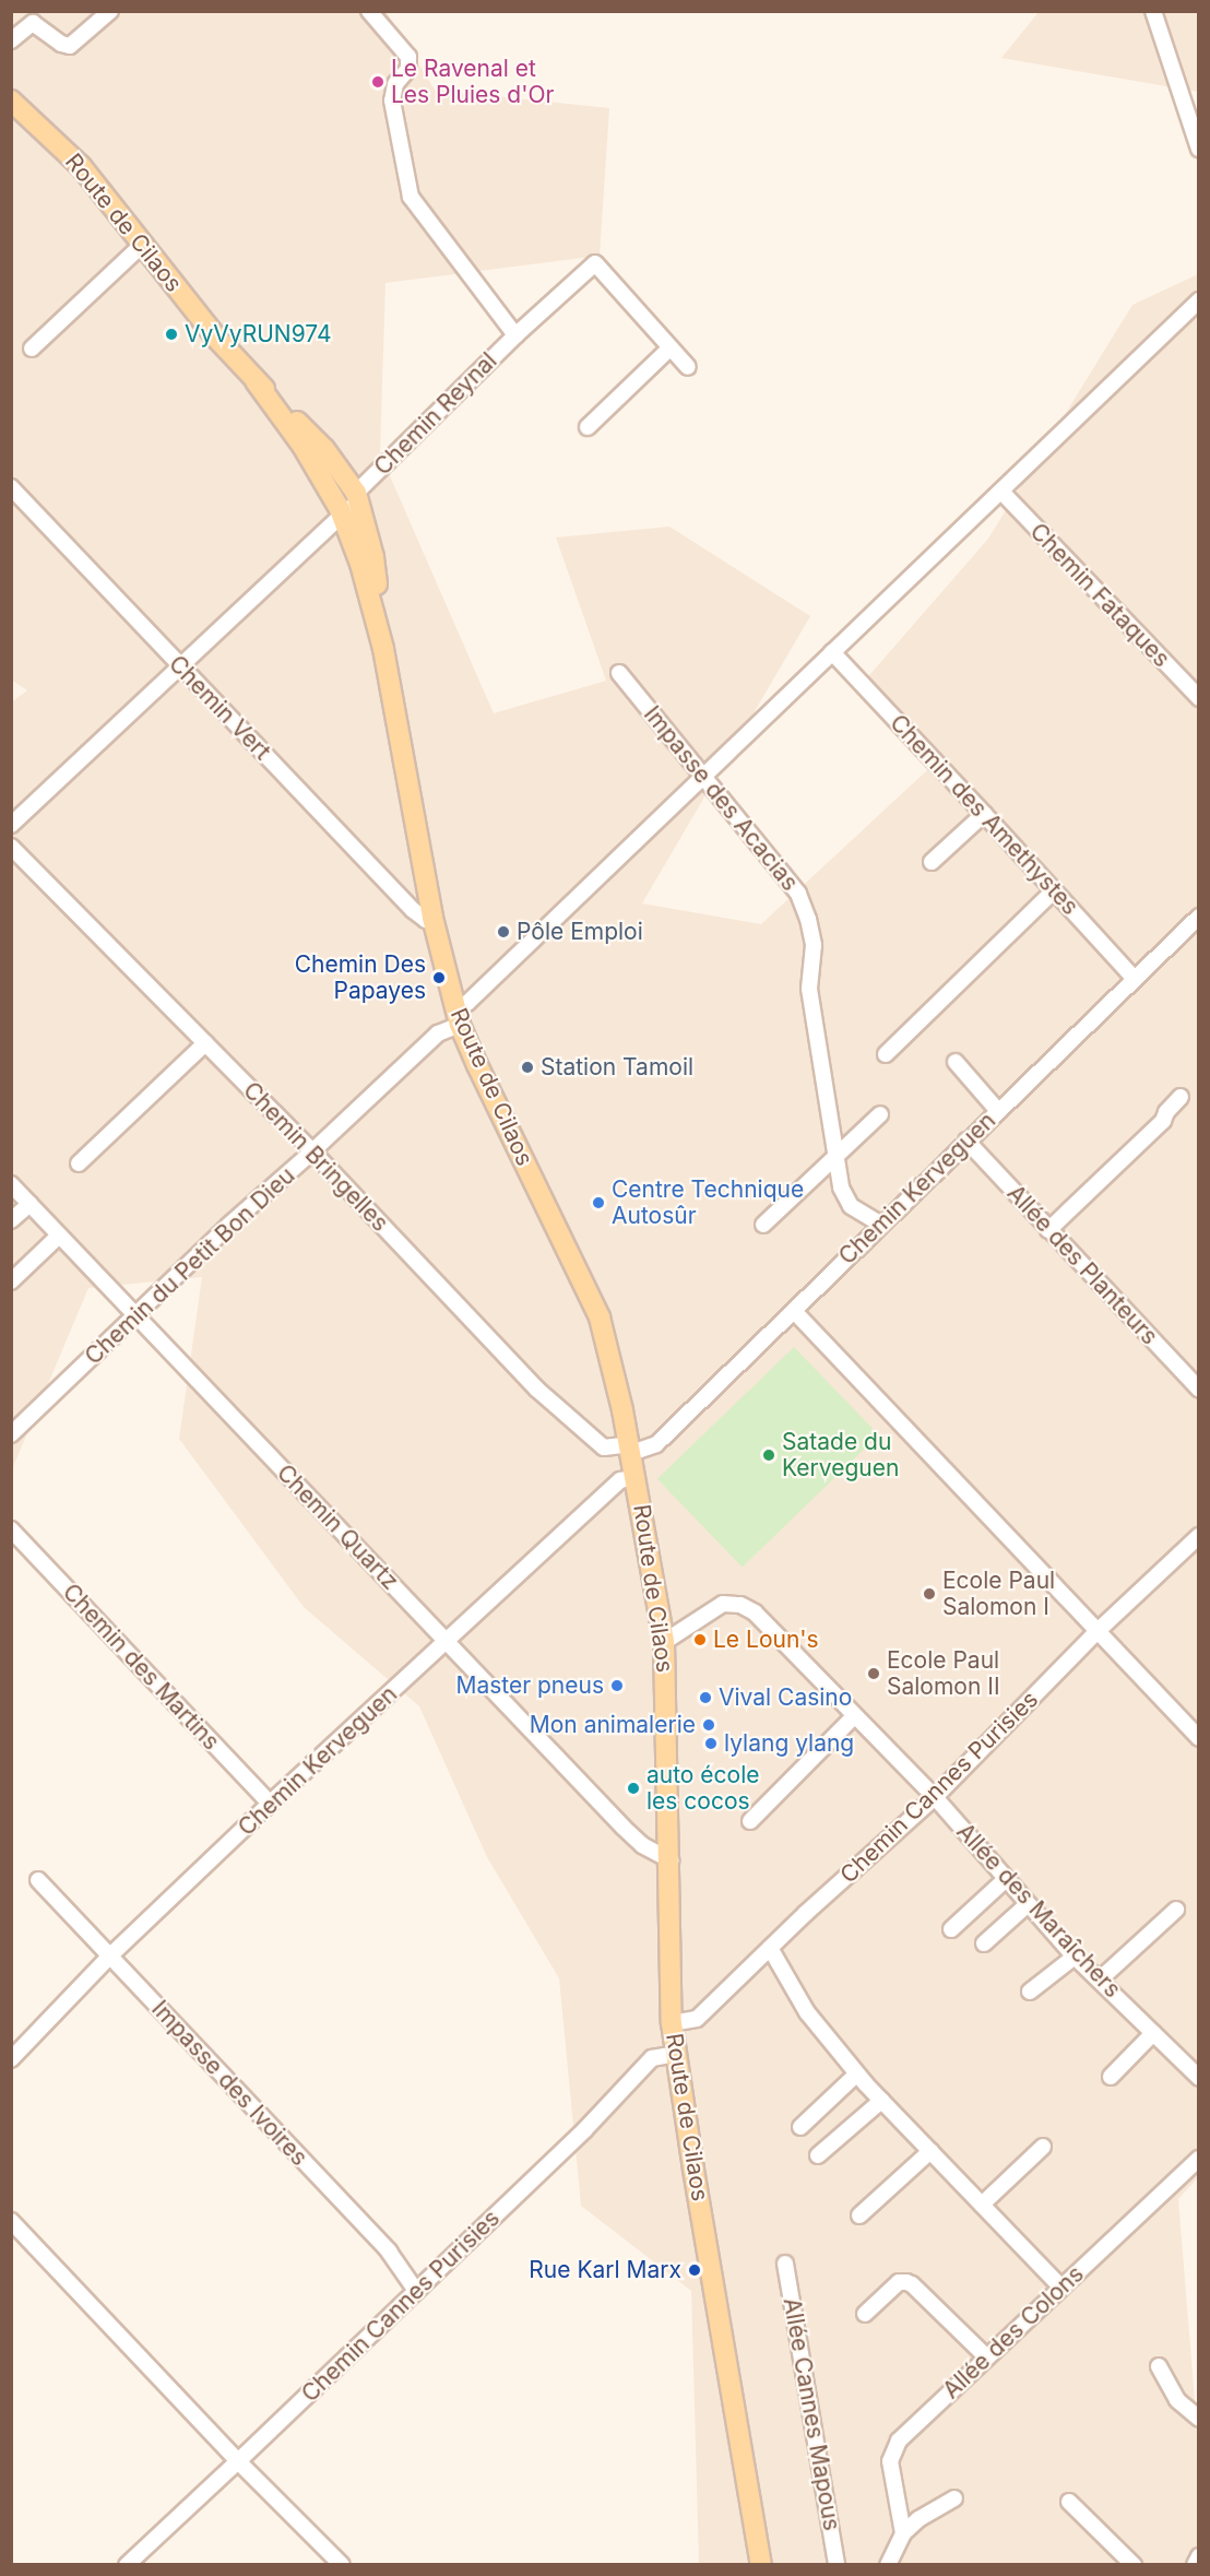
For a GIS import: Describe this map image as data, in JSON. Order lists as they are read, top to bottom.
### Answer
{
  "streets": {
    "main road": ["Route de Cilaos"],
    "street": [
      "Chemin Reynal",
      "Chemin Fataques",
      "Chemin Vert",
      "Impasse des Acacias",
      "Chemin des Amethystes",
      "Chemin Bringelles",
      "Chemin Kerveguen",
      "Allée des Planteurs",
      "Chemin du Petit Bon Dieu",
      "Chemin Quartz",
      "Chemin des Martins",
      "Chemin Cannes Purisies",
      "Allée des Maraîchers",
      "Impasse des Ivoires",
      "Allée des Colons",
      "Allée Cannes Mapous"
    ]
  },
  "crossings": [
    ["Route de Cilaos", "Chemin Reynal"],
    ["Route de Cilaos", "Chemin Vert"],
    ["Route de Cilaos", "Chemin Bringelles"],
    ["Route de Cilaos", "Chemin Kerveguen"],
    ["Route de Cilaos", "Chemin du Petit Bon Dieu"],
    ["Route de Cilaos", "Chemin Quartz"],
    ["Route de Cilaos", "Chemin Cannes Purisies"],
    ["Route de Cilaos", "Allée des Maraîchers"],
    ["Chemin Reynal", "Chemin Vert"],
    ["Chemin Fataques", "Chemin du Petit Bon Dieu"],
    ["Impasse des Acacias", "Chemin Kerveguen"],
    ["Impasse des Acacias", "Chemin du Petit Bon Dieu"],
    ["Chemin des Amethystes", "Chemin Kerveguen"],
    ["Chemin des Amethystes", "Chemin du Petit Bon Dieu"],
    ["Chemin Bringelles", "Chemin Kerveguen"],
    ["Chemin Bringelles", "Chemin du Petit Bon Dieu"],
    ["Chemin Kerveguen", "Allée des Planteurs"],
    ["Chemin Kerveguen", "Chemin Quartz"],
    ["Chemin Kerveguen", "Chemin des Martins"],
    ["Chemin Kerveguen", "Impasse des Ivoires"],
    ["Chemin du Petit Bon Dieu", "Chemin Quartz"],
    ["Chemin Cannes Purisies", "Allée des Maraîchers"],
    ["Chemin Cannes Purisies", "Impasse des Ivoires"]
  ],
  "places": [
    "Le Ravenal et Les Pluies d'Or",
    "VyVyRUN974",
    "Pôle Emploi",
    "Chemin Des Papayes",
    "Station Tamoil",
    "Centre Technique Autosûr",
    "Satade du Kerveguen",
    "Ecole Paul Salomon I",
    "Le Loun's",
    "Ecole Paul Salomon II",
    "Master pneus",
    "Vival Casino",
    "Mon animalerie",
    "lylang ylang",
    "auto école les cocos",
    "Rue Karl Marx"
  ]
}
